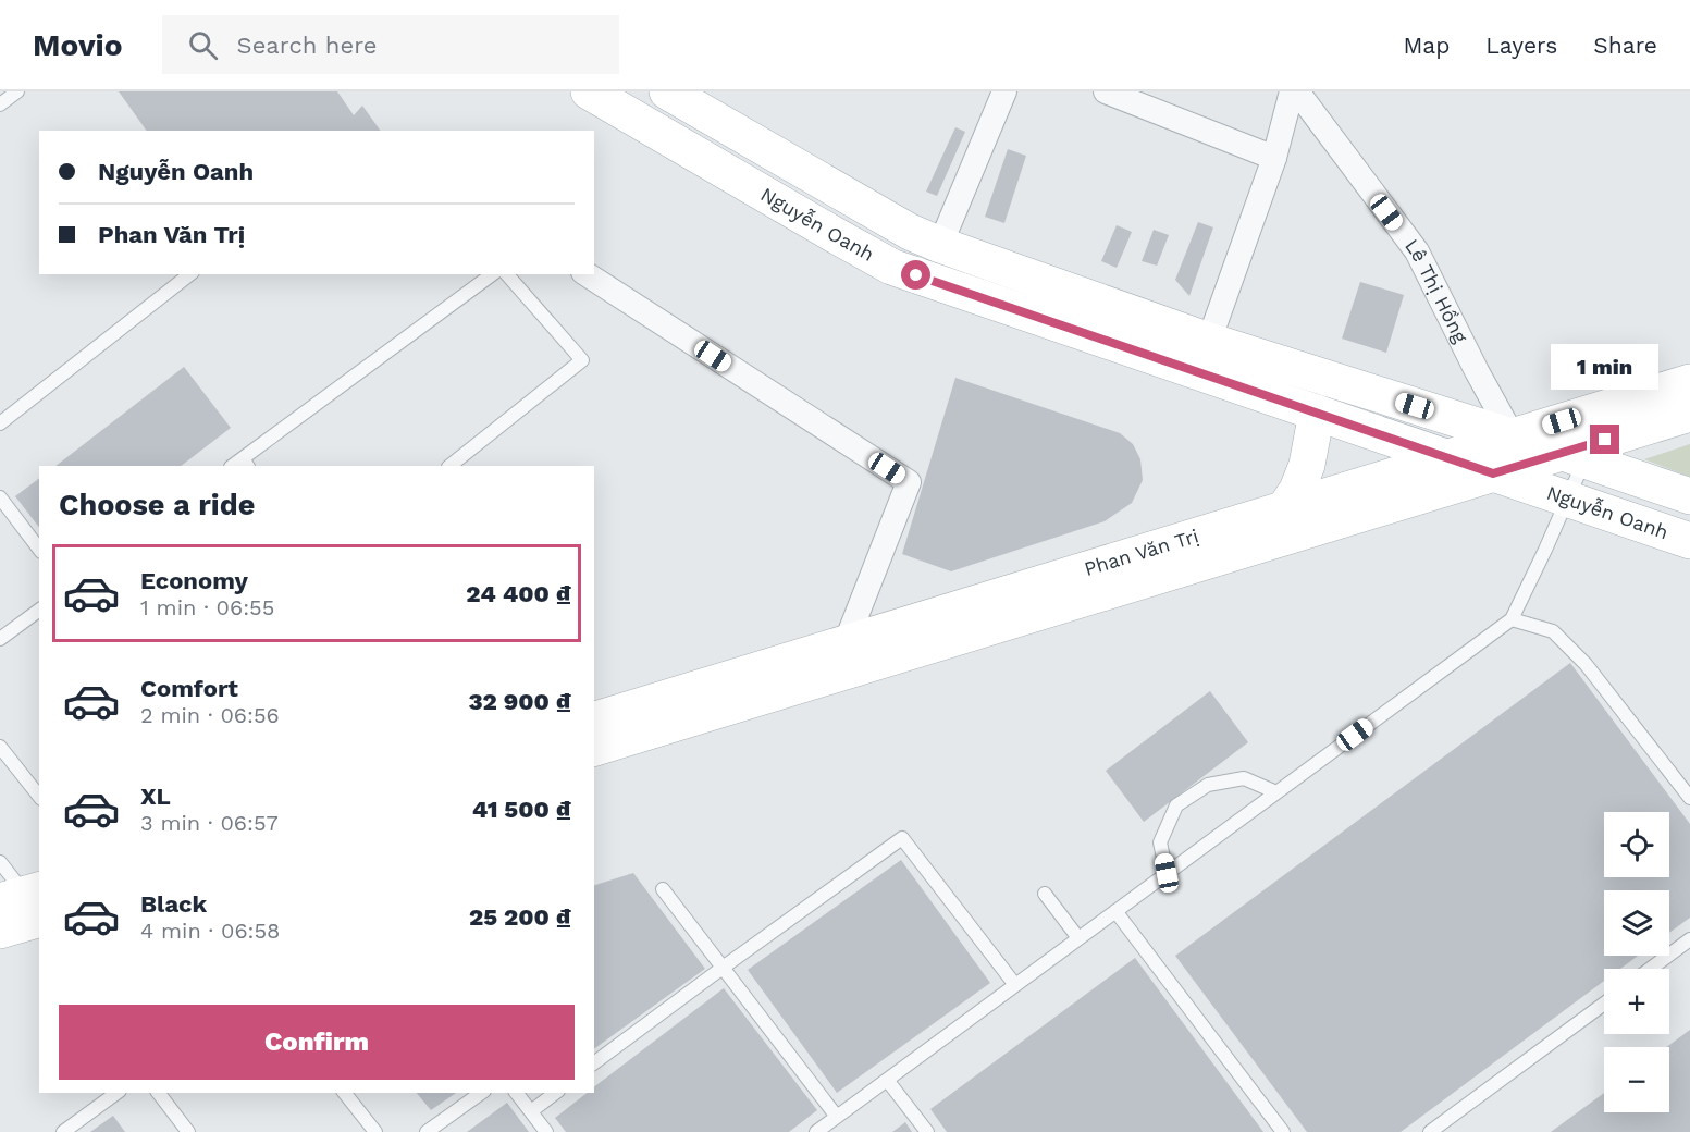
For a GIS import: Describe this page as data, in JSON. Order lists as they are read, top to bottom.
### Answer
{
  "streets": {
    "main road": ["Nguyễn Oanh", "Phan Văn Trị"],
    "street": ["Lê Thị Hồng"]
  },
  "crossings": [
    ["Nguyễn Oanh", "Lê Thị Hồng"],
    ["Nguyễn Oanh", "Phan Văn Trị"],
    ["Lê Thị Hồng", "Phan Văn Trị"]
  ],
  "page": {
    "header": "Movio",
    "search": "Search here",
    "nav": ["Map", "Layers", "Share"],
    "banner": ["Nguyễn Oanh", "Phan Văn Trị"],
    "bubble": "1 min",
    "heading": "Choose a ride",
    "list": [
      {
        "name": "Economy",
        "note": "1 min · 06:55",
        "value": "24 400 ₫"
      },
      {
        "name": "Comfort",
        "note": "2 min · 06:56",
        "value": "32 900 ₫"
      },
      {
        "name": "XL",
        "note": "3 min · 06:57",
        "value": "41 500 ₫"
      },
      {
        "name": "Black",
        "note": "4 min · 06:58",
        "value": "25 200 ₫"
      }
    ],
    "map_buttons": ["+", "−"],
    "buttons": "Confirm"
  }
}
